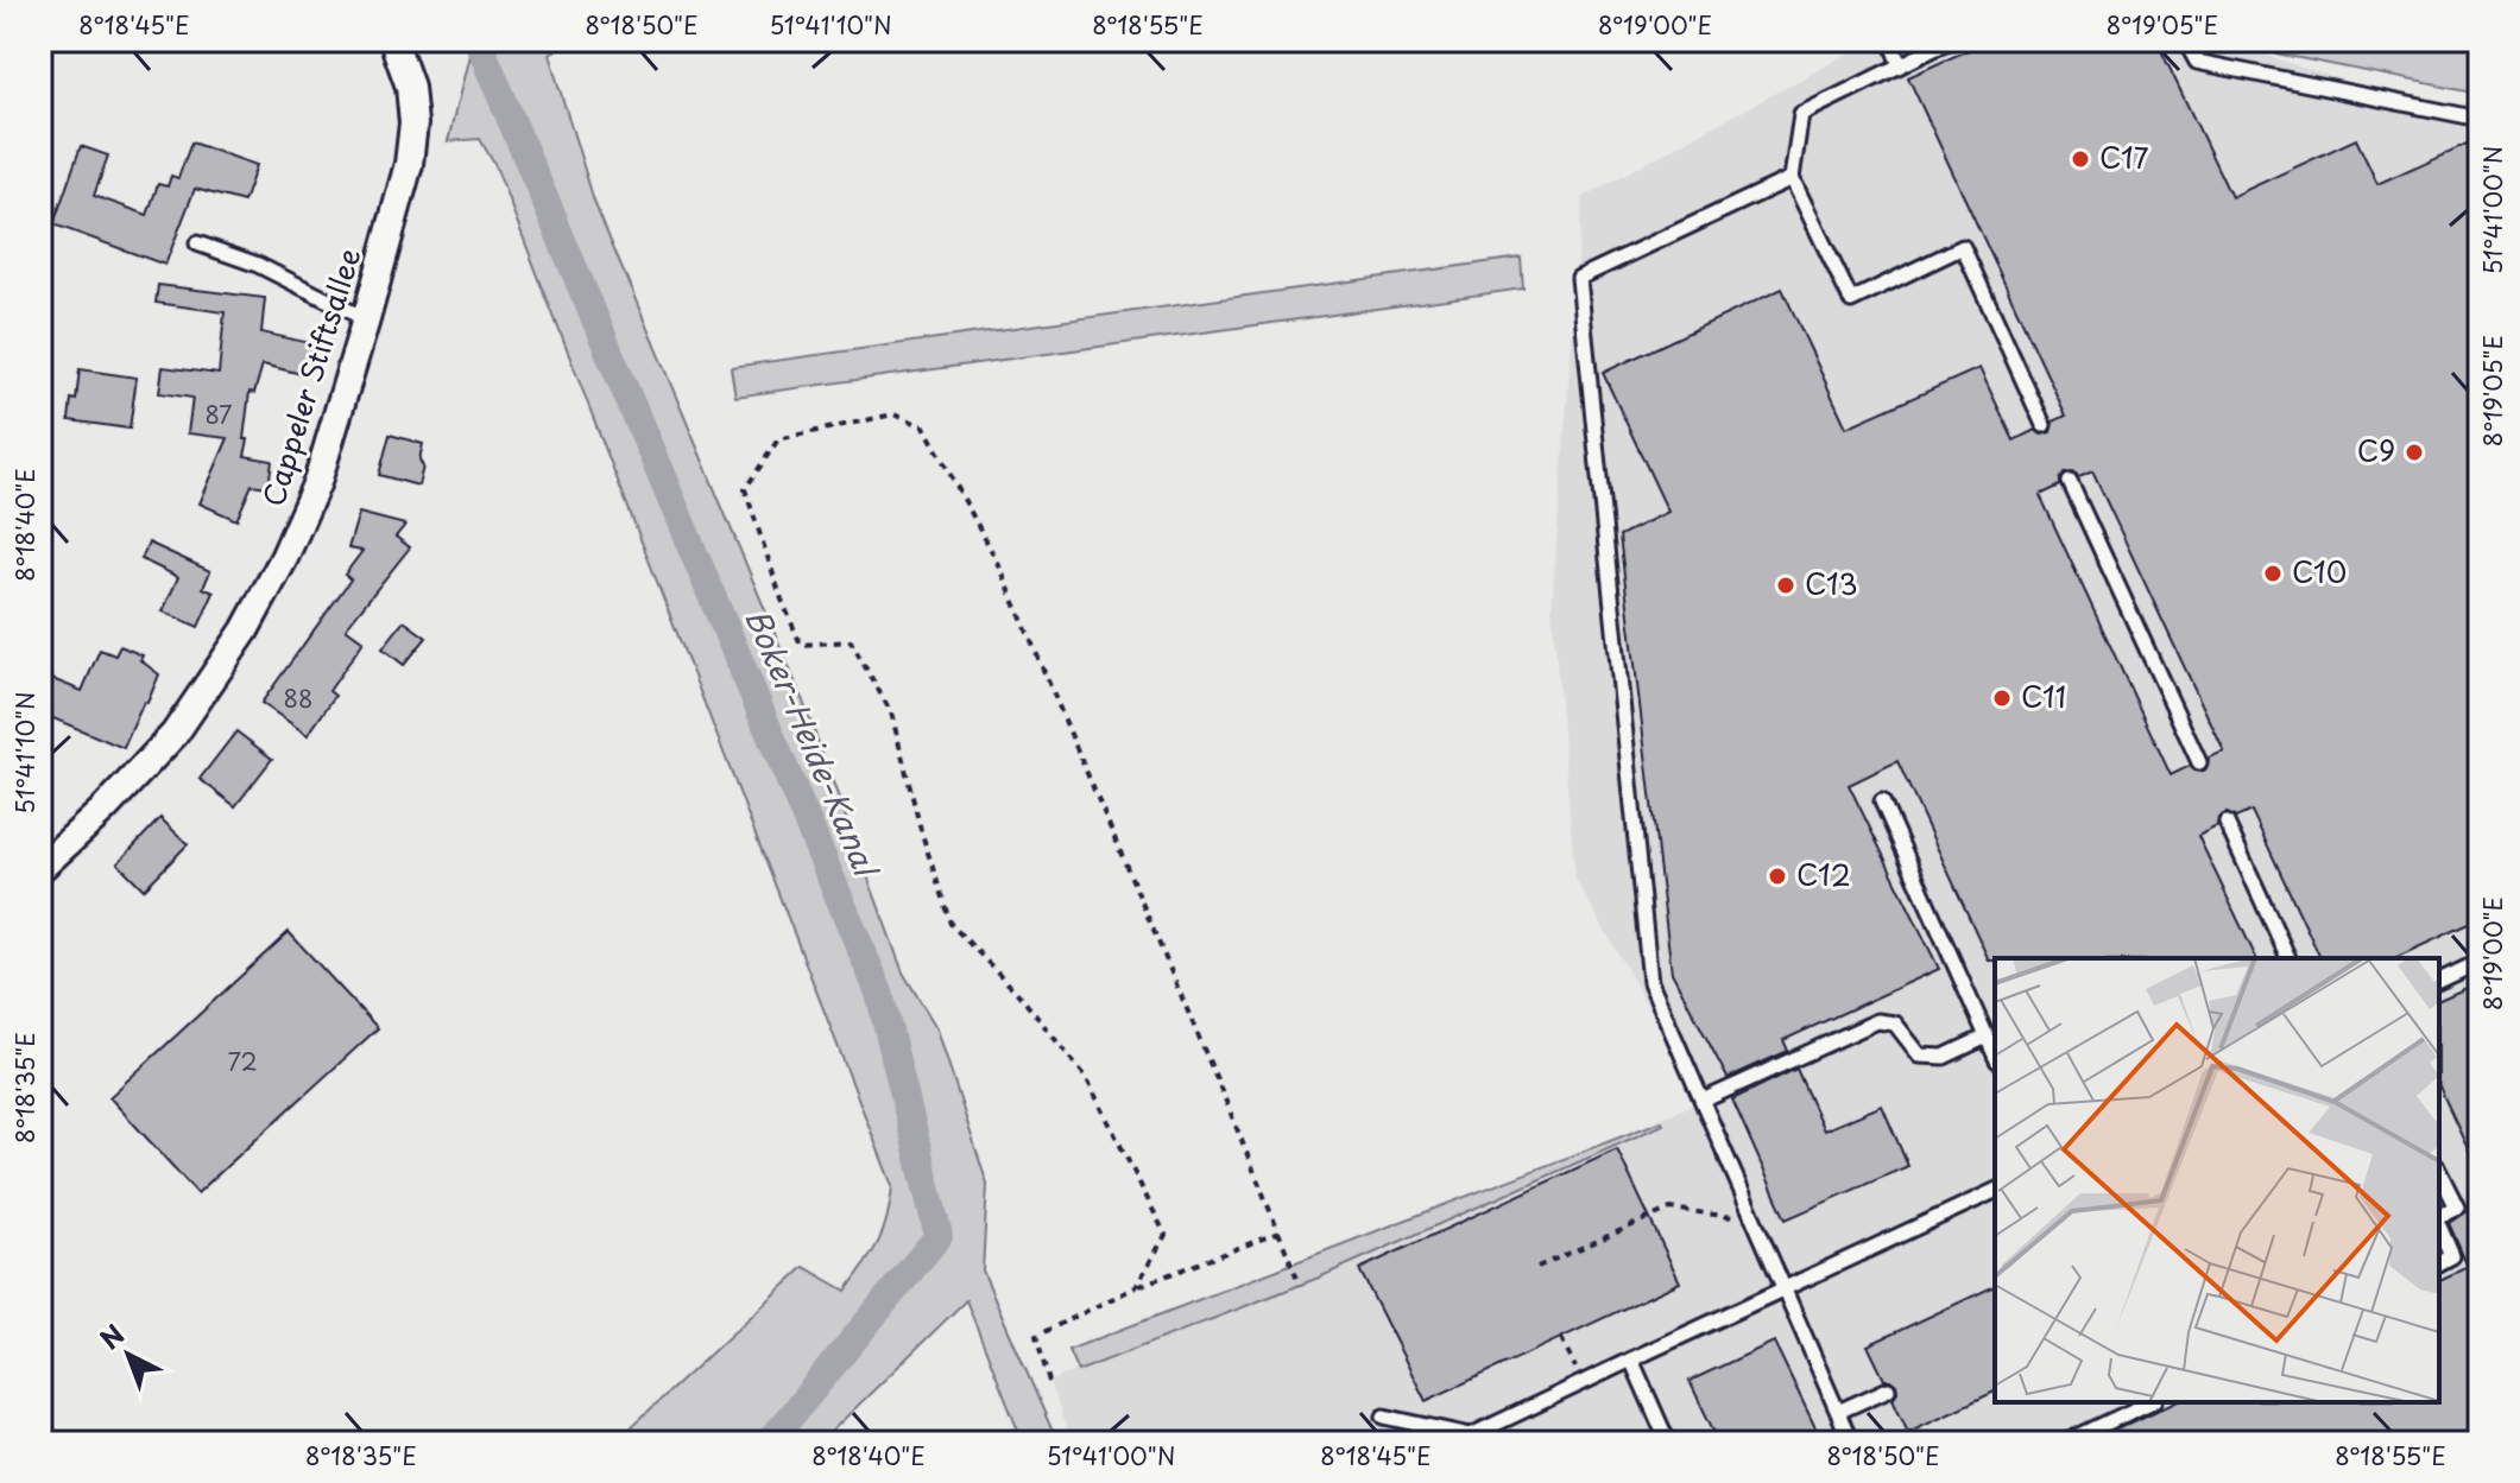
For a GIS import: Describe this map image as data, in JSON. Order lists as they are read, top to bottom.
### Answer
{
  "streets": {
    "street": ["Cappeler Stiftsallee"]
  },
  "water": ["Boker-Heide-Kanal"],
  "places": [
    "C17",
    "C9",
    "C10",
    "C13",
    "C11",
    "C12"
  ],
  "house_numbers": ["87", "88", "72"],
  "north": "top left",
  "coordinates": [
    "8°18'45\"E",
    "8°18'50\"E",
    "51°41'10\"N",
    "8°18'55\"E",
    "8°19'00\"E",
    "8°19'05\"E",
    "51°41'00\"N",
    "8°18'40\"E",
    "8°18'35\"E"
  ]
}
